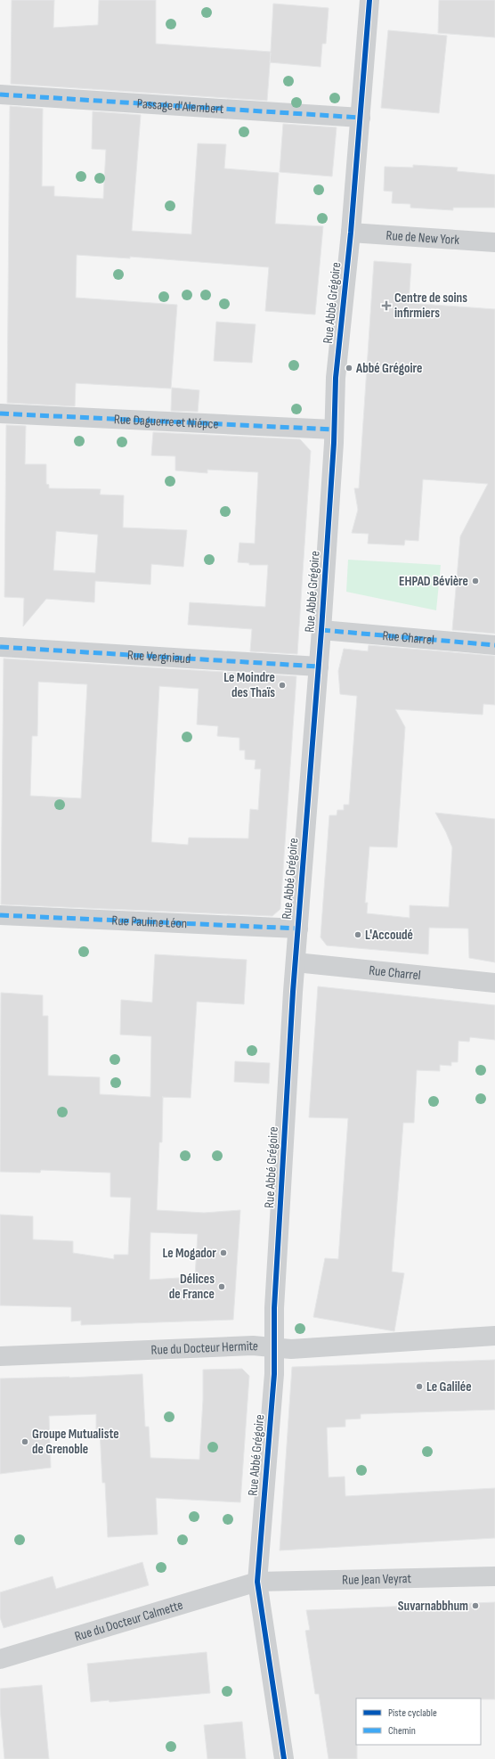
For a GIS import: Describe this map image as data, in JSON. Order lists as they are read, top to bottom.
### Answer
{
  "streets": {
    "street": [
      "Passage d'Alembert",
      "Rue de New York",
      "Rue Abbé Grégoire",
      "Rue Daguerre et Niépce",
      "Rue Charrel",
      "Rue Vergniaud",
      "Rue Pauline Léon",
      "Rue du Docteur Hermite",
      "Rue Jean Veyrat",
      "Rue du Docteur Calmette"
    ]
  },
  "crossings": [
    ["Passage d'Alembert", "Rue Abbé Grégoire"],
    ["Rue de New York", "Rue Abbé Grégoire"],
    ["Rue Abbé Grégoire", "Rue Daguerre et Niépce"],
    ["Rue Abbé Grégoire", "Rue Charrel"],
    ["Rue Abbé Grégoire", "Rue Vergniaud"],
    ["Rue Abbé Grégoire", "Rue Pauline Léon"],
    ["Rue Abbé Grégoire", "Rue du Docteur Hermite"],
    ["Rue Abbé Grégoire", "Rue Jean Veyrat"],
    ["Rue Abbé Grégoire", "Rue du Docteur Calmette"],
    ["Rue Jean Veyrat", "Rue du Docteur Calmette"]
  ],
  "places": {
    "health": ["Centre de soins infirmiers"],
    "other": [
      "Abbé Grégoire",
      "EHPAD Bévière",
      "Le Moindre des Thaïs",
      "L'Accoudé",
      "Le Mogador",
      "Délices de France",
      "Le Galilée",
      "Groupe Mutualiste de Grenoble",
      "Suvarnabbhum"
    ]
  },
  "legend": ["Piste cyclable", "Chemin"]
}
